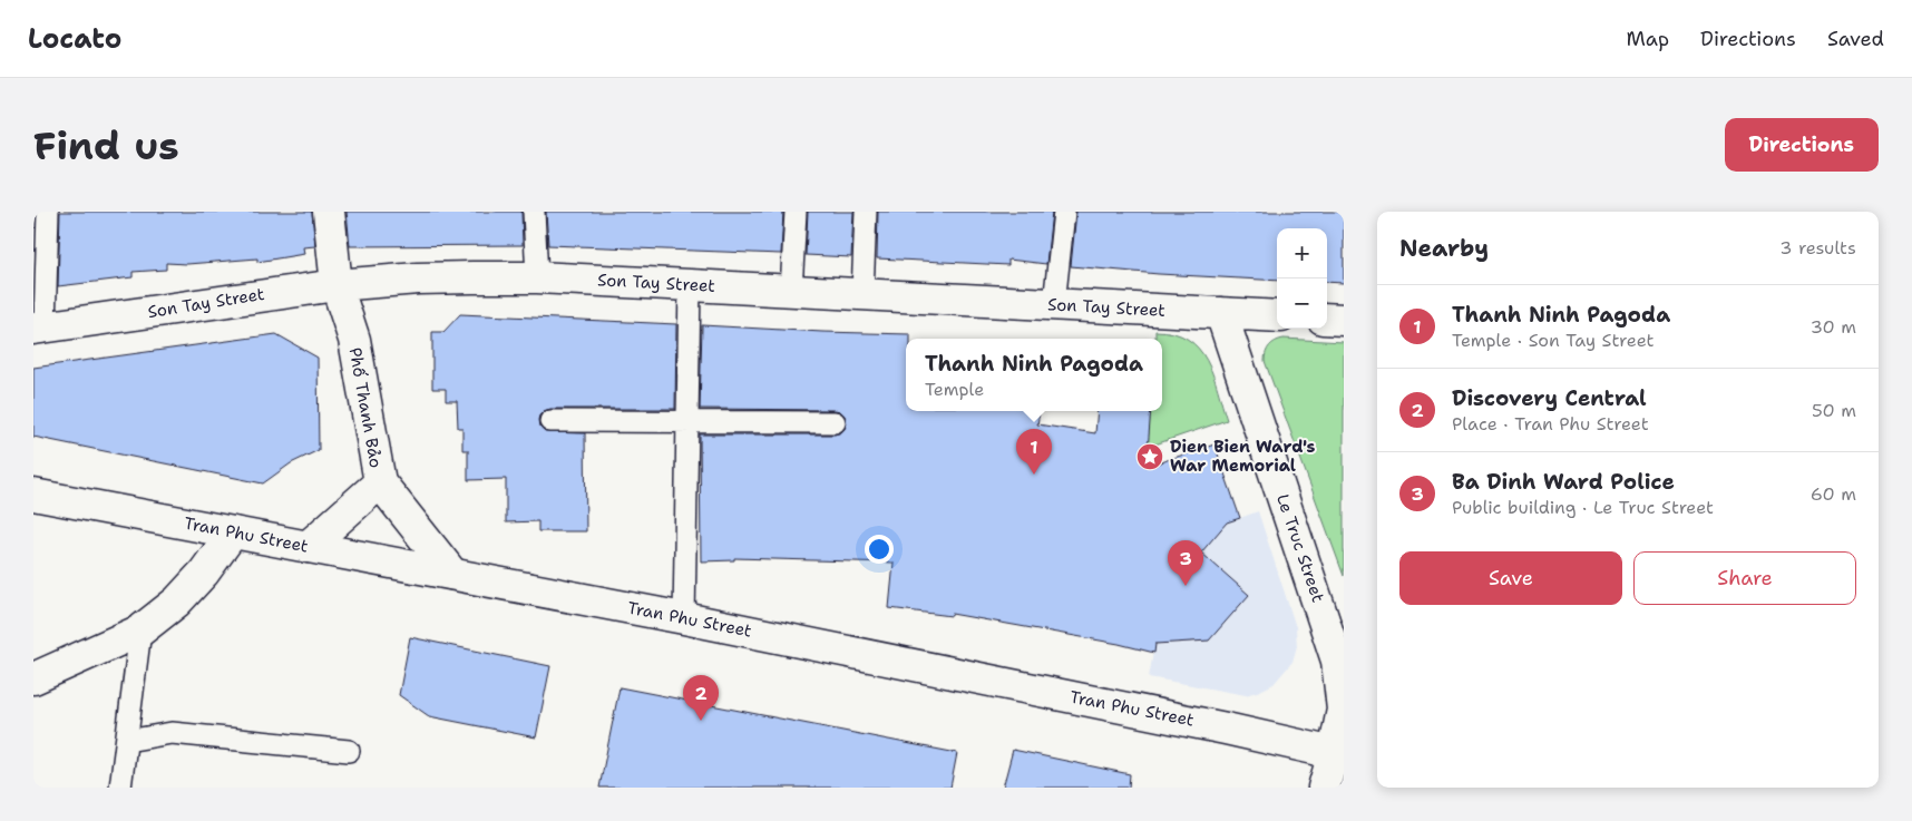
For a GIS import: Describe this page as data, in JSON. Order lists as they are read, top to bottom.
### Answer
{
  "streets": {
    "street": [
      "Son Tay Street",
      "Phố Thanh Bảo",
      "Tran Phu Street",
      "Le Truc Street"
    ]
  },
  "crossings": [
    ["Son Tay Street", "Phố Thanh Bảo"],
    ["Son Tay Street", "Le Truc Street"],
    ["Phố Thanh Bảo", "Tran Phu Street"],
    ["Tran Phu Street", "Le Truc Street"]
  ],
  "places": {
    "place": ["Dien Bien Ward's War Memorial"]
  },
  "page": {
    "header": "Locato",
    "nav": ["Map", "Directions", "Saved"],
    "buttons": [
      "Directions",
      ["Save", "Share"]
    ],
    "title": "Find us",
    "heading": ["Nearby", "3 results"],
    "map_buttons": ["+", "−"],
    "list": [
      {
        "mark": "1",
        "name": "Thanh Ninh Pagoda",
        "note": "Temple · Son Tay Street",
        "value": "30 m"
      },
      {
        "mark": "2",
        "name": "Discovery Central",
        "note": "Place · Tran Phu Street",
        "value": "50 m"
      },
      {
        "mark": "3",
        "name": "Ba Dinh Ward Police",
        "note": "Public building · Le Truc Street",
        "value": "60 m"
      }
    ],
    "popup": ["Thanh Ninh Pagoda", "Temple"],
    "pins": ["1", "3", "2"]
  }
}
